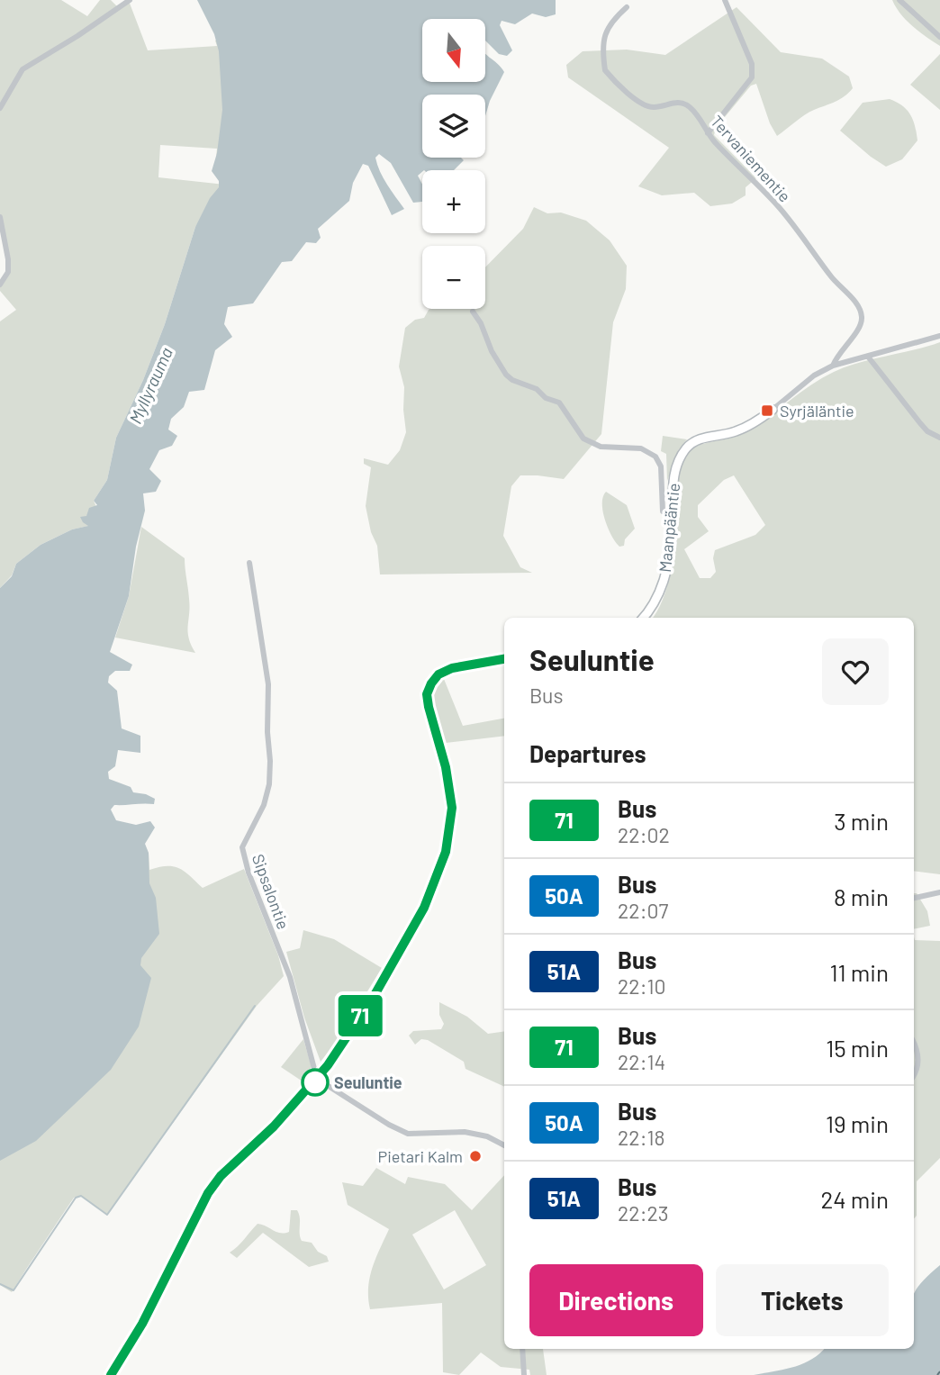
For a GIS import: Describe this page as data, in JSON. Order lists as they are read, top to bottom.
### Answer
{
  "streets": {
    "street": ["Tervaniementie", "Maanpääntie", "Sipsalontie"]
  },
  "crossings": [
    ["Tervaniementie", "Maanpääntie"]
  ],
  "water": ["Myllyrauma"],
  "places": {
    "transit": ["Syrjäläntie"],
    "other": ["Seuluntie", "Pietari Kalm"]
  },
  "lines": ["bus line 71"],
  "north": "bottom",
  "page": {
    "on_map": "71",
    "map_buttons": ["+", "−"],
    "heading": [
      ["Seuluntie", "Bus"],
      "Departures"
    ],
    "list": [
      {
        "mark": "71",
        "name": "Bus",
        "note": "22:02",
        "value": "3 min"
      },
      {
        "mark": "50A",
        "name": "Bus",
        "note": "22:07",
        "value": "8 min"
      },
      {
        "mark": "51A",
        "name": "Bus",
        "note": "22:10",
        "value": "11 min"
      },
      {
        "mark": "71",
        "name": "Bus",
        "note": "22:14",
        "value": "15 min"
      },
      {
        "mark": "50A",
        "name": "Bus",
        "note": "22:18",
        "value": "19 min"
      },
      {
        "mark": "51A",
        "name": "Bus",
        "note": "22:23",
        "value": "24 min"
      }
    ],
    "buttons": ["Directions", "Tickets"]
  }
}
